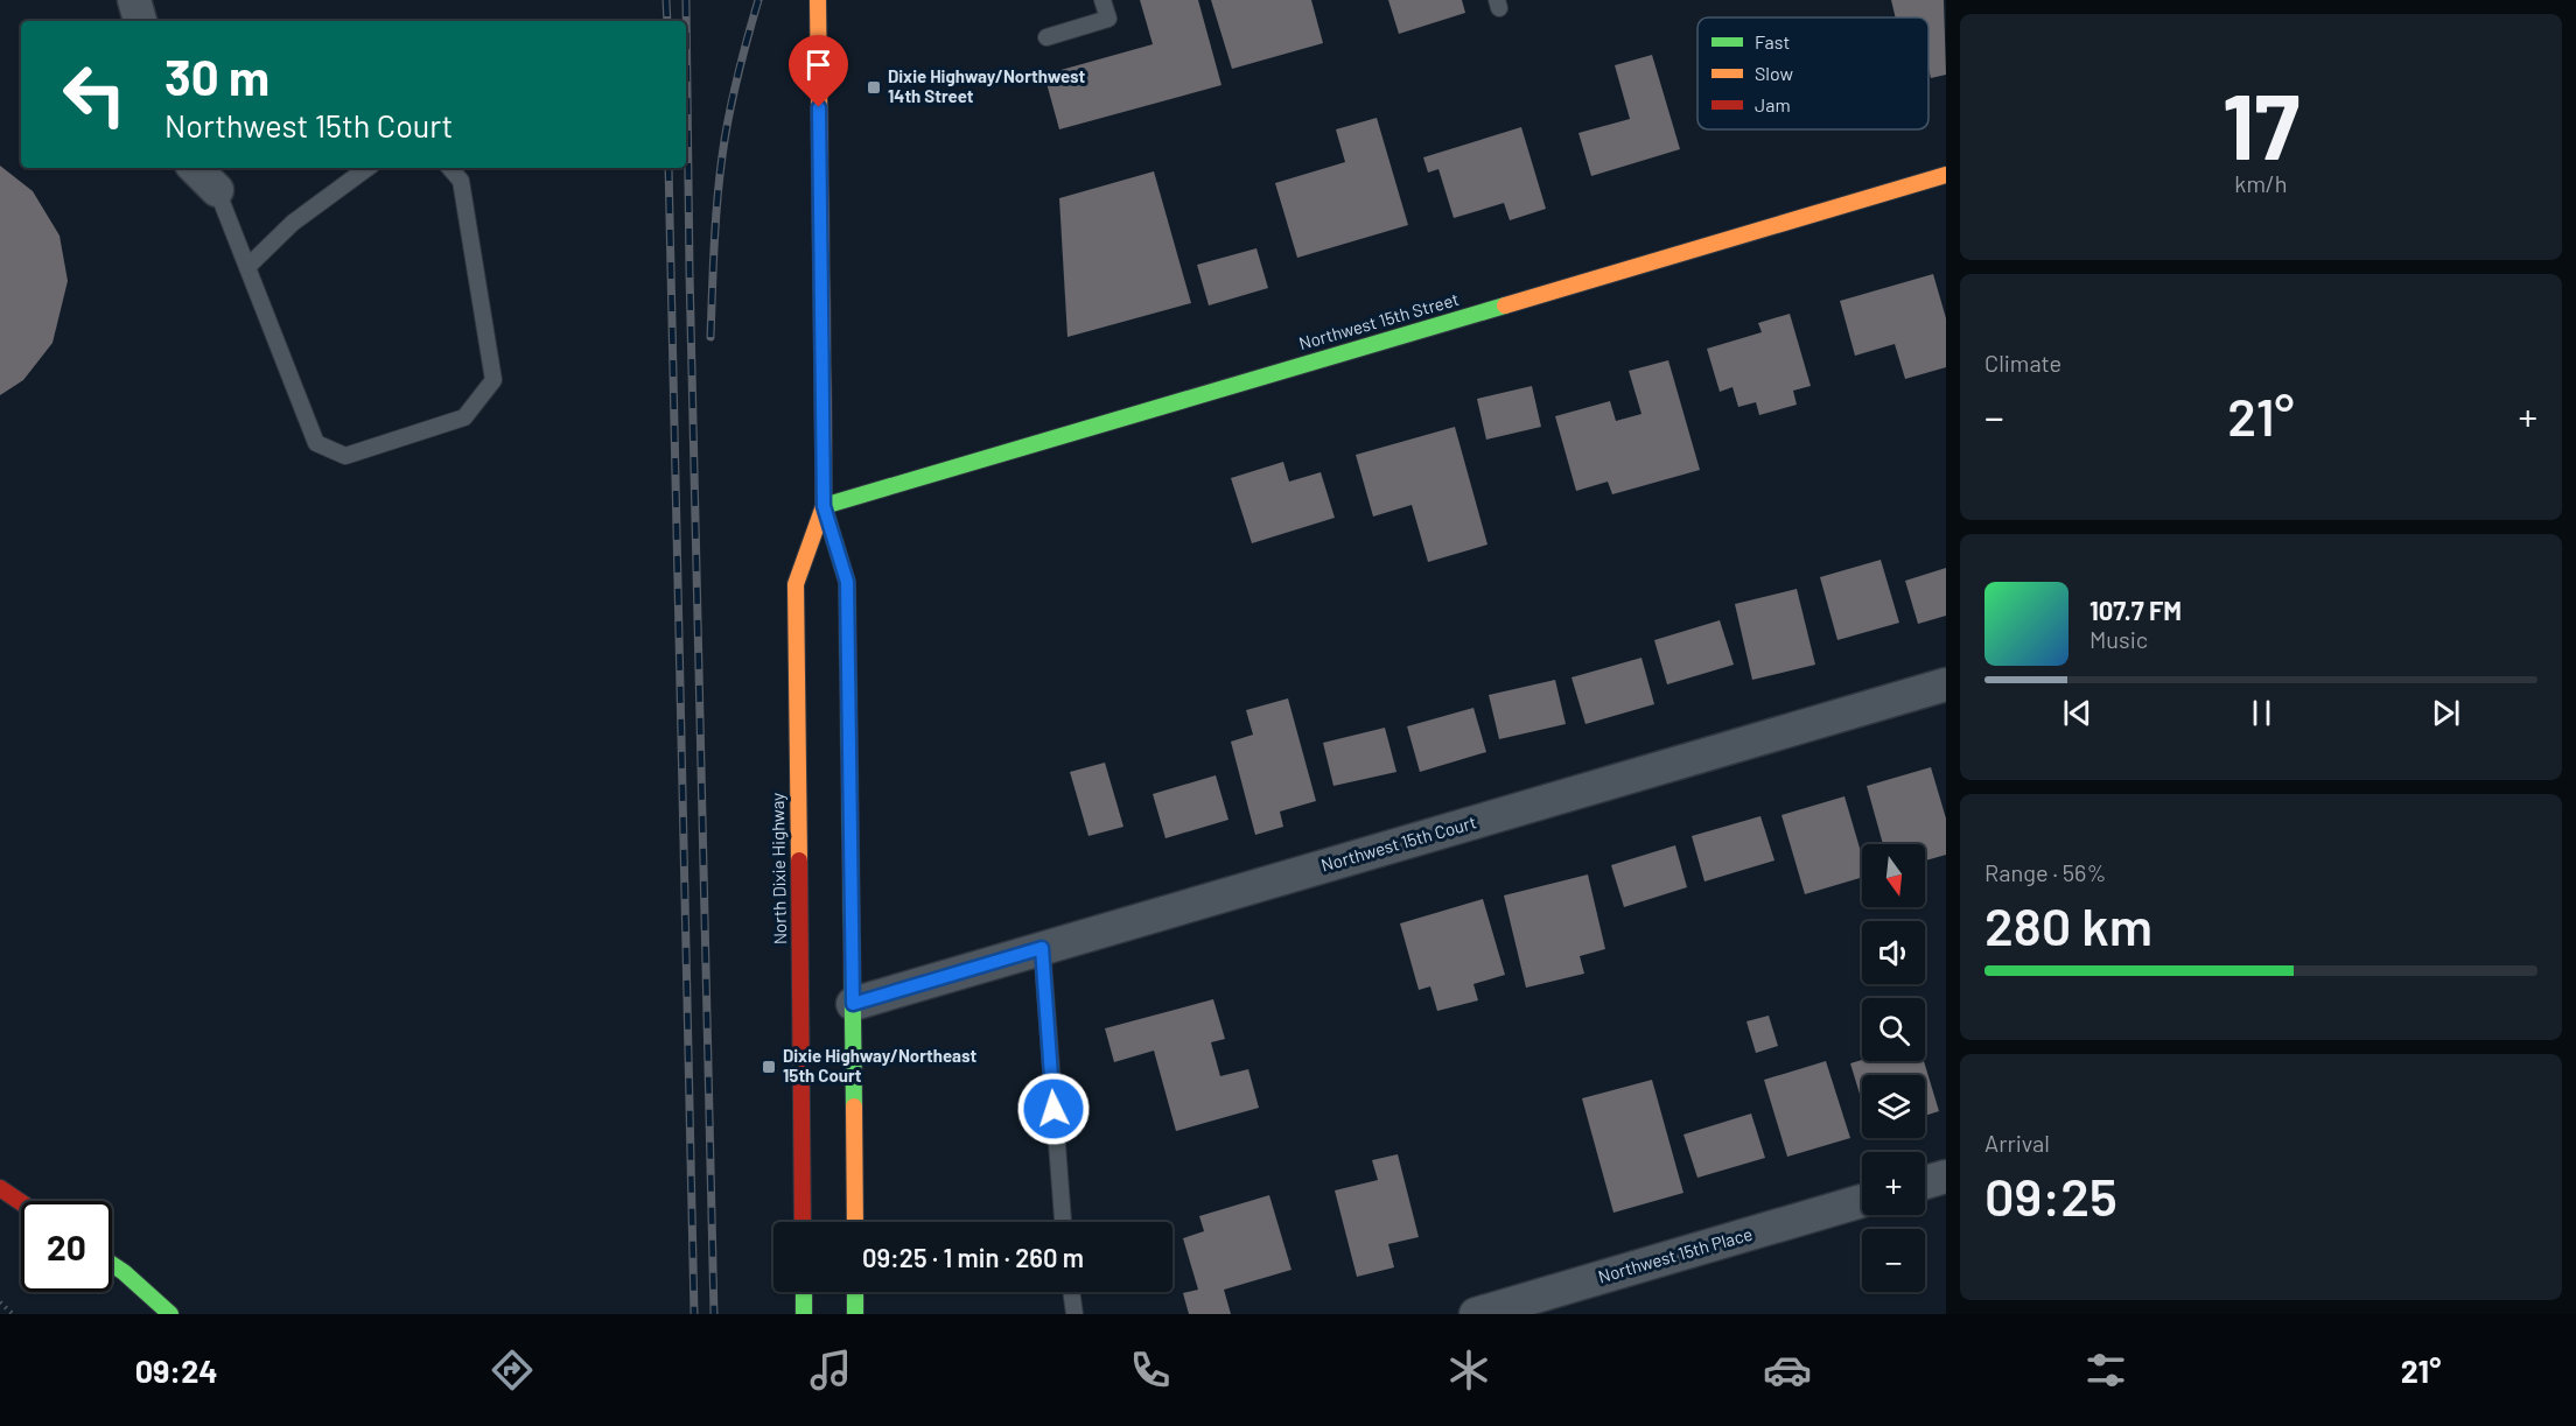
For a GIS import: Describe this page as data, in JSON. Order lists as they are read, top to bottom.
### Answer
{
  "streets": {
    "main road": ["Northwest 15th Street", "North Dixie Highway"],
    "street": ["Northwest 15th Court", "Northwest 15th Place"]
  },
  "crossings": [
    ["Northwest 15th Street", "North Dixie Highway"],
    ["Northwest 15th Court", "North Dixie Highway"]
  ],
  "places": {
    "transit": ["Dixie Highway/Northwest 14th Street", "Dixie Highway/Northeast 15th Court"]
  },
  "legend": ["Fast", "Slow", "Jam"],
  "north": "bottom",
  "page": {
    "tile": [
      ["17", "km/h"],
      "Climate",
      ["Range · 56%", "280 km"],
      ["Arrival", "09:25"]
    ],
    "turn": ["30 m", "Northwest 15th Court"],
    "heat": ["−", "21°", "+"],
    "song": ["107.7 FM", "Music"],
    "map_buttons": ["+", "−"],
    "limit": "20",
    "trip": "09:25 · 1 min · 260 m",
    "tabs": ["09:24", "21°"]
  }
}
